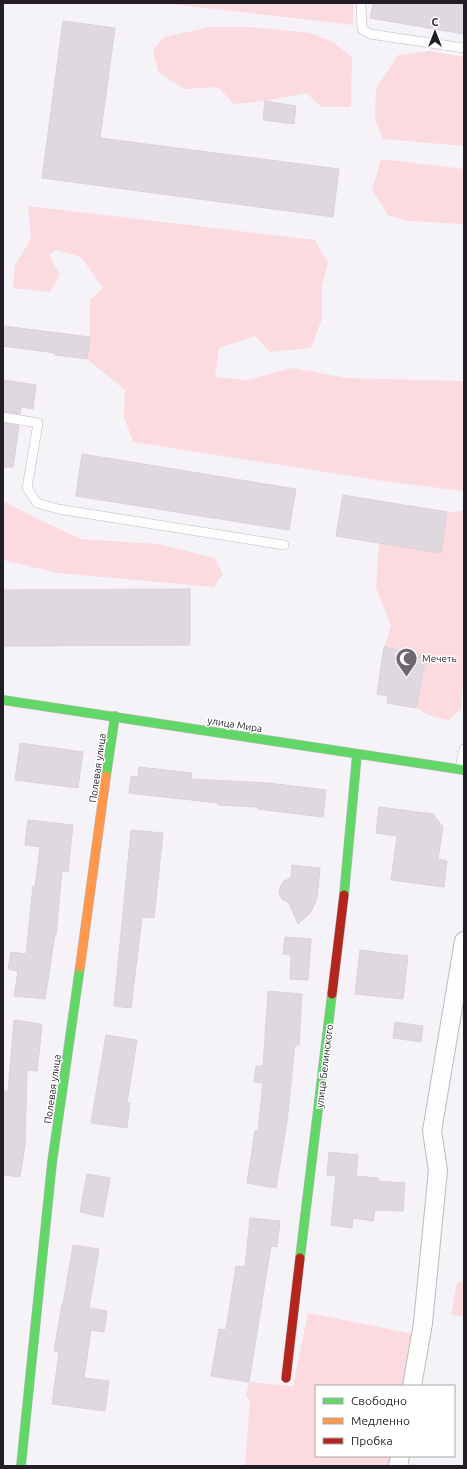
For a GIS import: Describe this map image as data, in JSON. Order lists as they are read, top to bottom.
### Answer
{
  "streets": {
    "street": ["улица Мира", "Полевая улица", "улица Белинского"]
  },
  "crossings": [
    ["улица Мира", "Полевая улица"],
    ["улица Мира", "улица Белинского"]
  ],
  "places": {
    "mosque": ["Мечеть"]
  },
  "legend": ["Свободно", "Медленно", "Пробка"],
  "north": "top"
}
